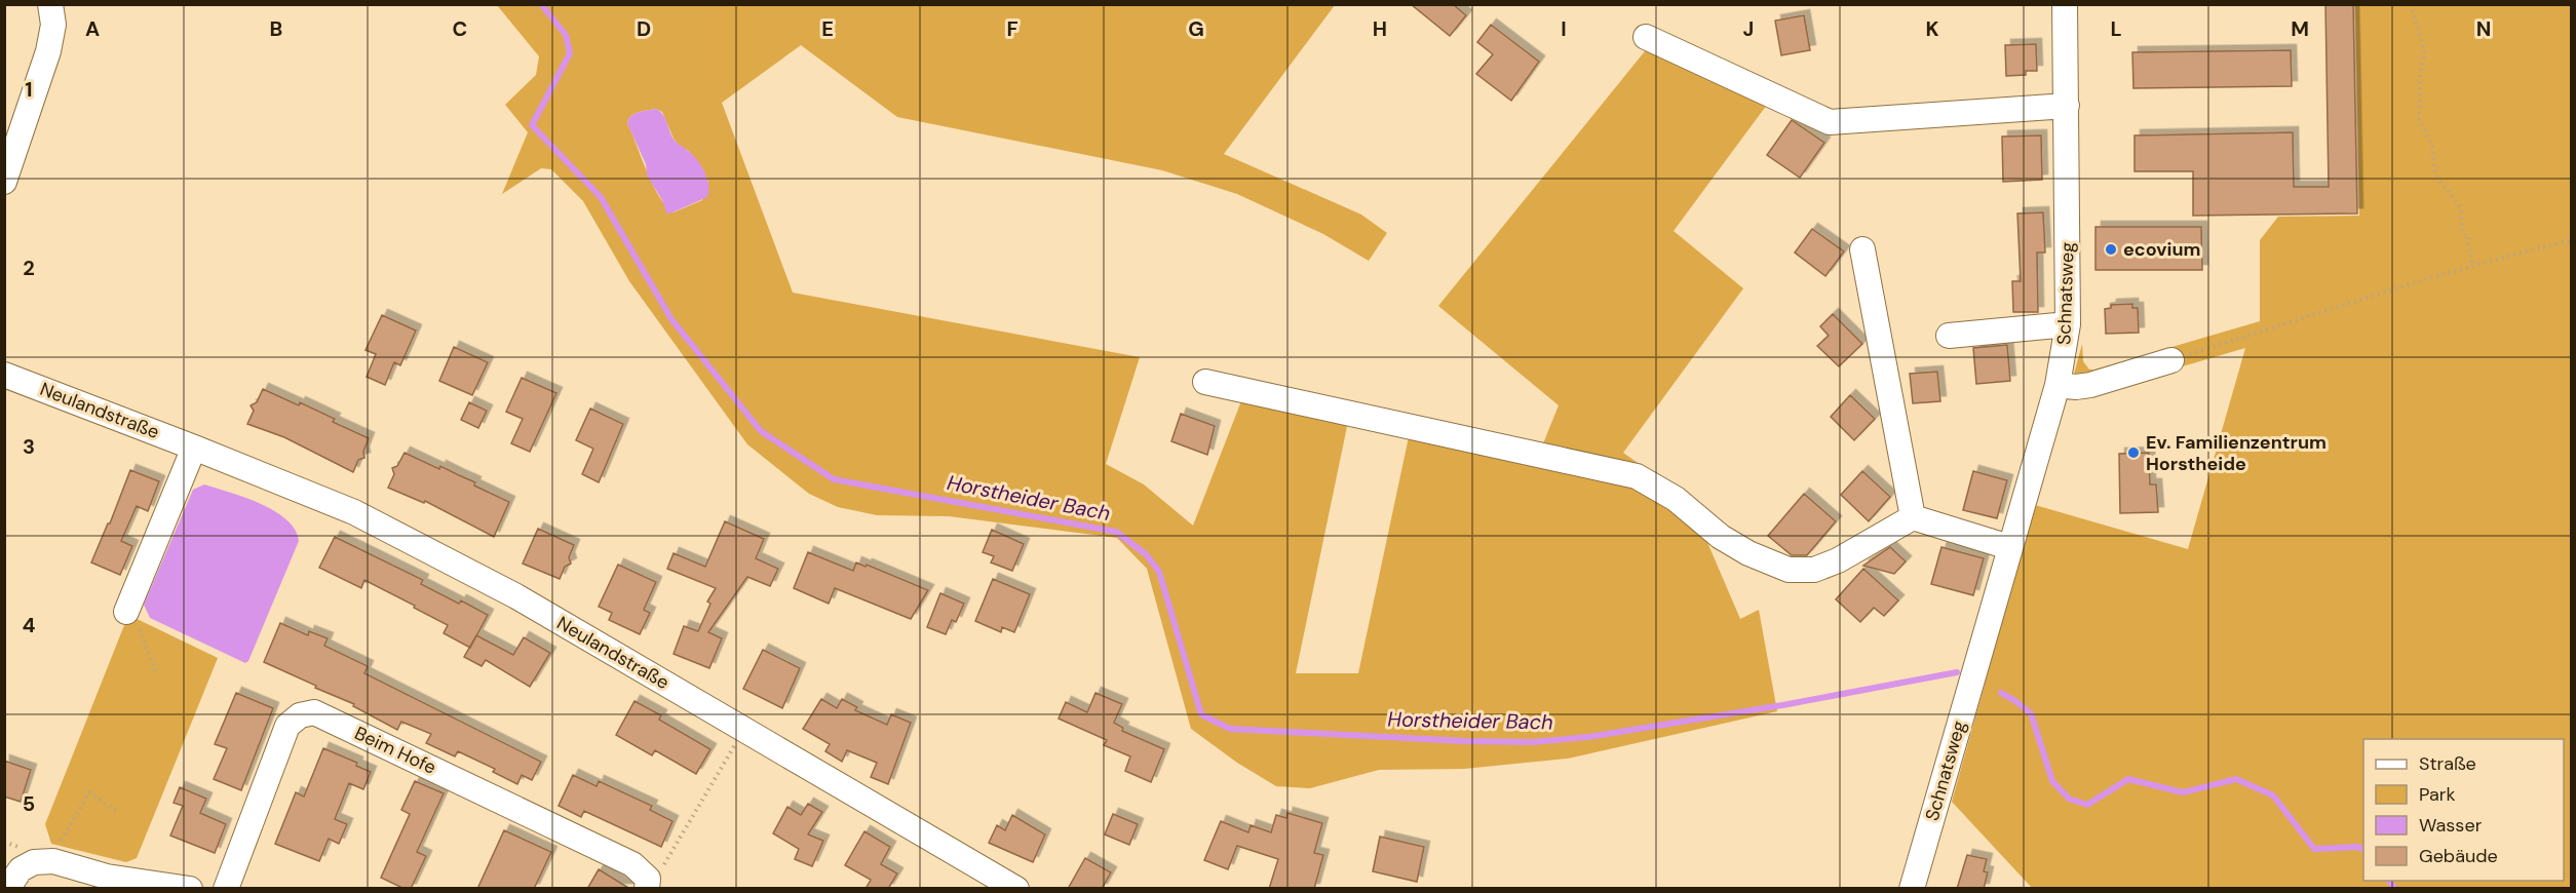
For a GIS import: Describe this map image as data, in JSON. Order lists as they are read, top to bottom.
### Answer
{
  "streets": {
    "street": ["Schnatsweg", "Neulandstraße", "Beim Hofe"]
  },
  "water": ["Horstheider Bach"],
  "places": ["ecovium", "Ev. Familienzentrum Horstheide"],
  "legend": [
    "Straße",
    "Park",
    "Wasser",
    "Gebäude"
  ],
  "grid": {
    "columns": [
      "A",
      "B",
      "C",
      "D",
      "E",
      "F",
      "G",
      "H",
      "I",
      "J",
      "K",
      "L",
      "M",
      "N"
    ],
    "rows": [
      "1",
      "2",
      "3",
      "4",
      "5"
    ]
  }
}
